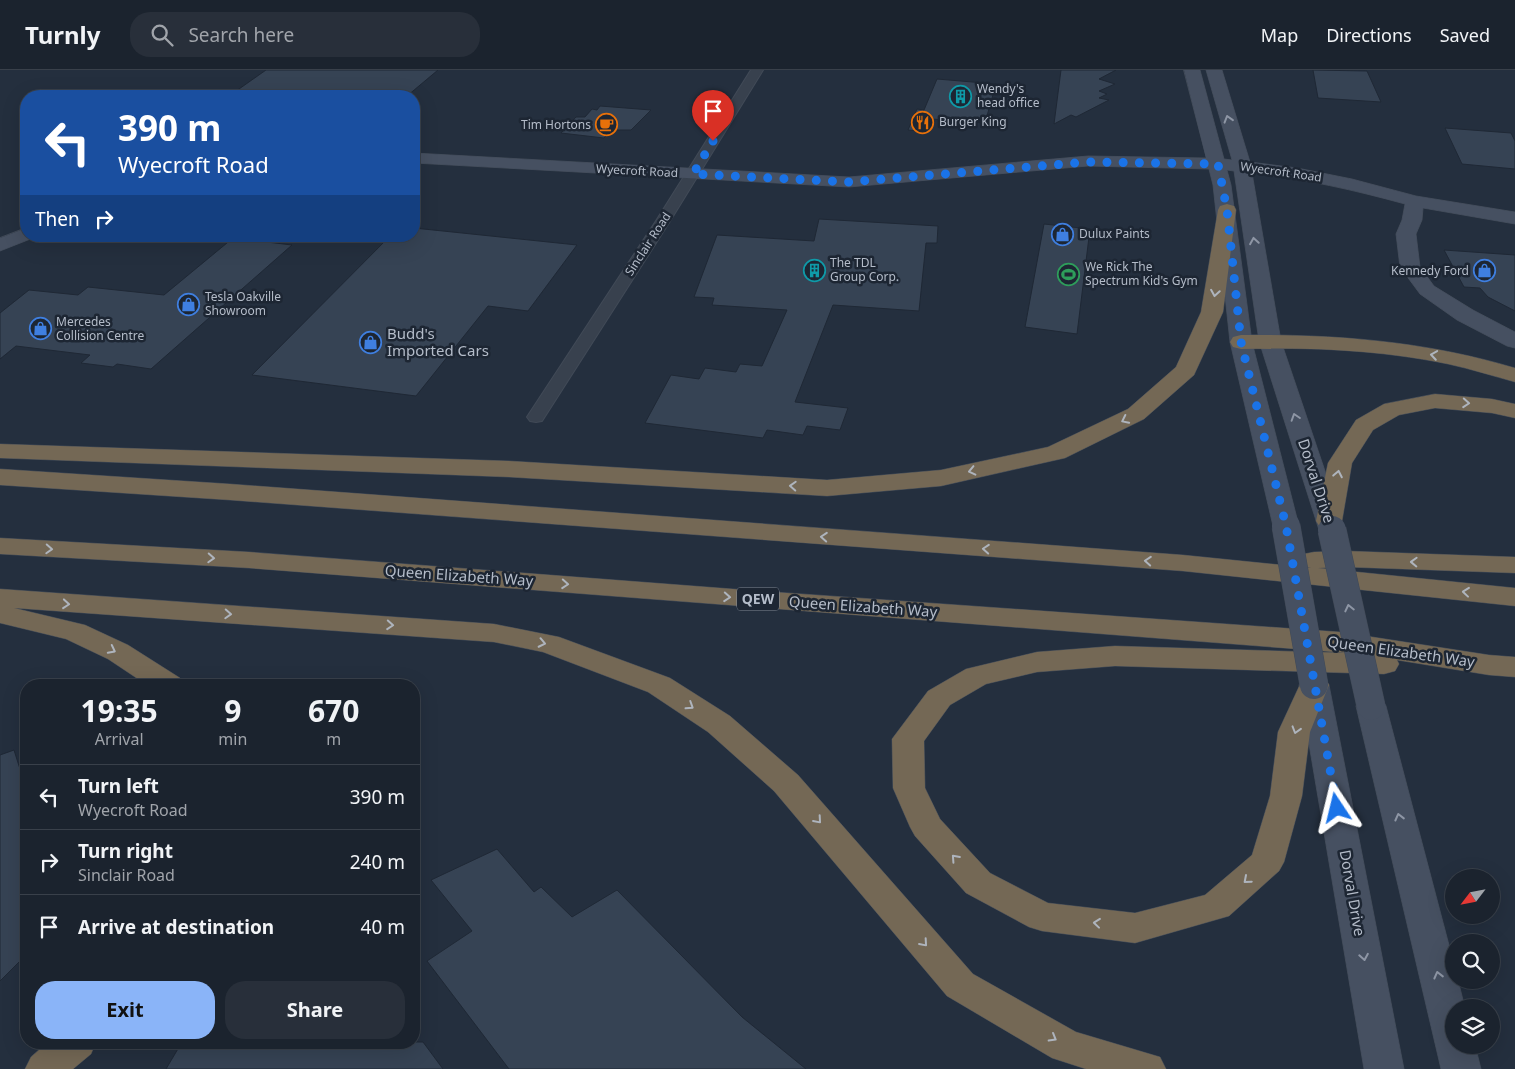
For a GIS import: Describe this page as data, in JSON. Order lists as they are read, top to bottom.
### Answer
{
  "streets": {
    "highway": ["Queen Elizabeth Way", "QEW"],
    "main road": ["Wyecroft Road", "Dorval Drive"],
    "street": ["Sinclair Road"]
  },
  "crossings": [
    ["Wyecroft Road", "Sinclair Road"],
    ["Wyecroft Road", "Dorval Drive"]
  ],
  "places": {
    "building": ["Wendy's head office", "The TDL Group Corp."],
    "restaurant": ["Burger King"],
    "cafe": ["Tim Hortons"],
    "shop": [
      "Dulux Paints",
      "Kennedy Ford",
      "Tesla Oakville Showroom",
      "Mercedes Collision Centre",
      "Budd's Imported Cars"
    ],
    "sports": ["We Rick The Spectrum Kid's Gym"]
  },
  "north": "bottom left",
  "page": {
    "header": "Turnly",
    "search": "Search here",
    "nav": ["Map", "Directions", "Saved"],
    "turn": ["390 m", "Wyecroft Road"],
    "then": "Then",
    "eta": [
      "19:35",
      "Arrival",
      "9",
      "min",
      "670",
      "m"
    ],
    "list": [
      {
        "name": "Turn left",
        "note": "Wyecroft Road",
        "value": "390 m"
      },
      {
        "name": "Turn right",
        "note": "Sinclair Road",
        "value": "240 m"
      },
      {
        "name": "Arrive at destination",
        "value": "40 m"
      }
    ],
    "buttons": ["Exit", "Share"]
  }
}
